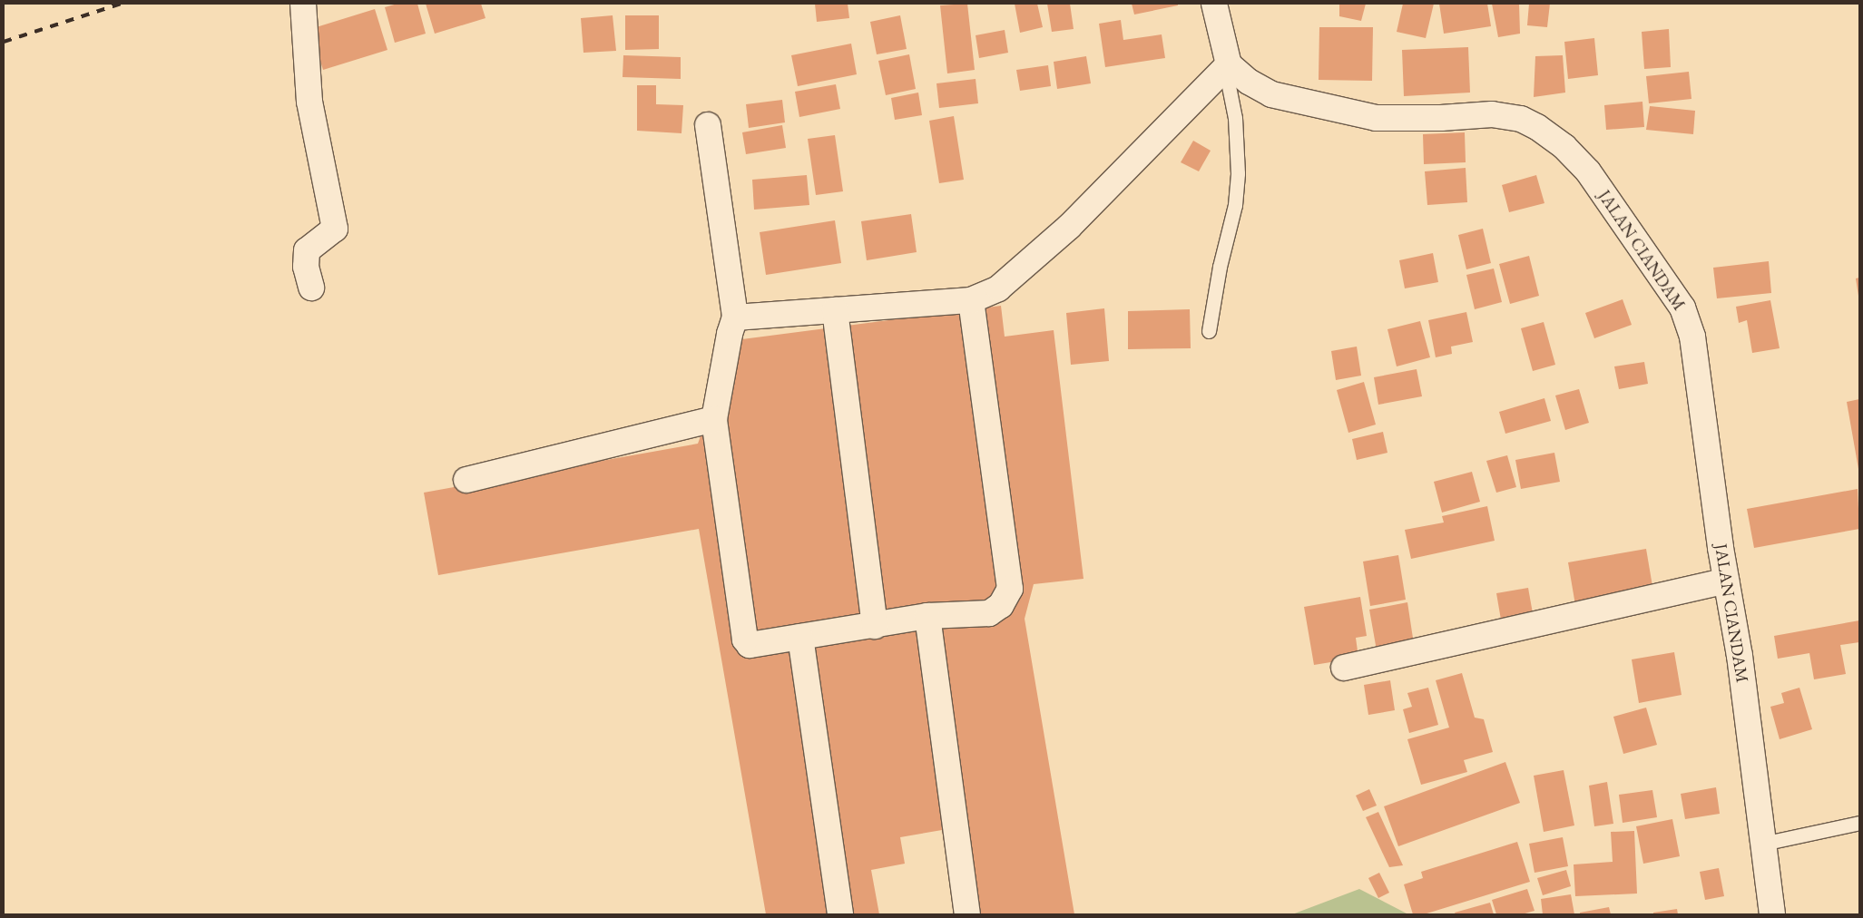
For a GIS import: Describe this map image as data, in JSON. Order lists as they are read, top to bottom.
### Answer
{
  "streets": {
    "street": ["JALAN CIANDAM"]
  }
}
